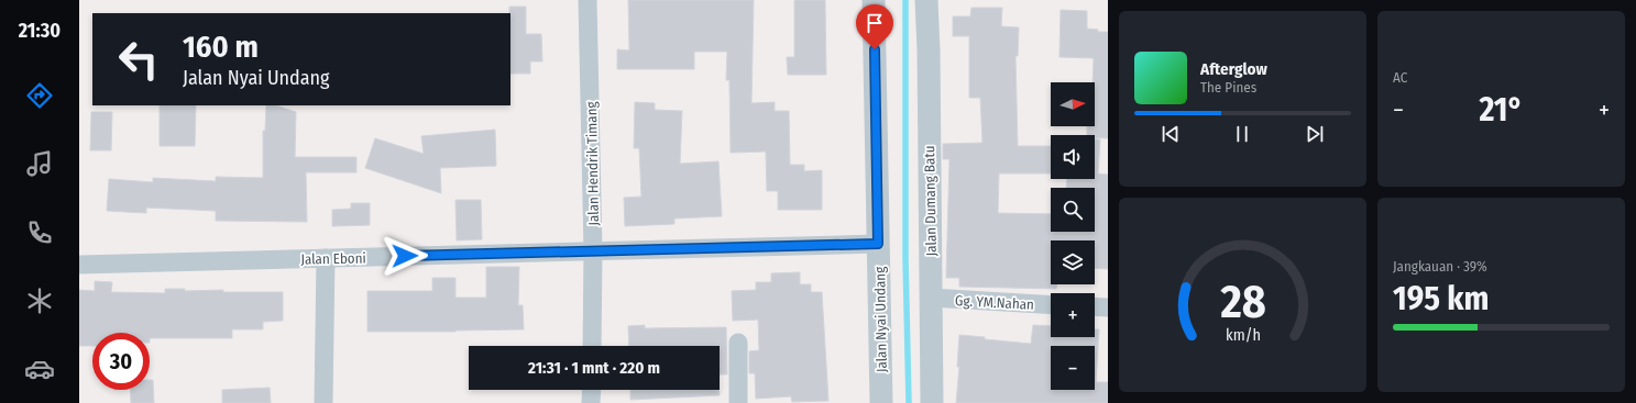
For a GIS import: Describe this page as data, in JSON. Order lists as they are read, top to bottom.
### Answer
{
  "streets": {
    "street": [
      "Jalan Hendrik Timang",
      "Jalan Dumang Batu",
      "Jalan Eboni",
      "Gg. YM.Nahan",
      "Jalan Nyai Undang"
    ]
  },
  "crossings": [
    ["Jalan Hendrik Timang", "Jalan Eboni"],
    ["Jalan Dumang Batu", "Gg. YM.Nahan"],
    ["Jalan Eboni", "Jalan Nyai Undang"]
  ],
  "north": "right",
  "page": {
    "tabs": "21:30",
    "tile": [
      "AC",
      ["Jangkauan · 39%", "195 km"]
    ],
    "turn": ["160 m", "Jalan Nyai Undang"],
    "song": ["Afterglow", "The Pines"],
    "map_buttons": ["+", "−"],
    "heat": ["−", "21°", "+"],
    "limit": "30",
    "trip": "21:31 · 1 mnt · 220 m",
    "gauge": ["28", "km/h"]
  }
}
